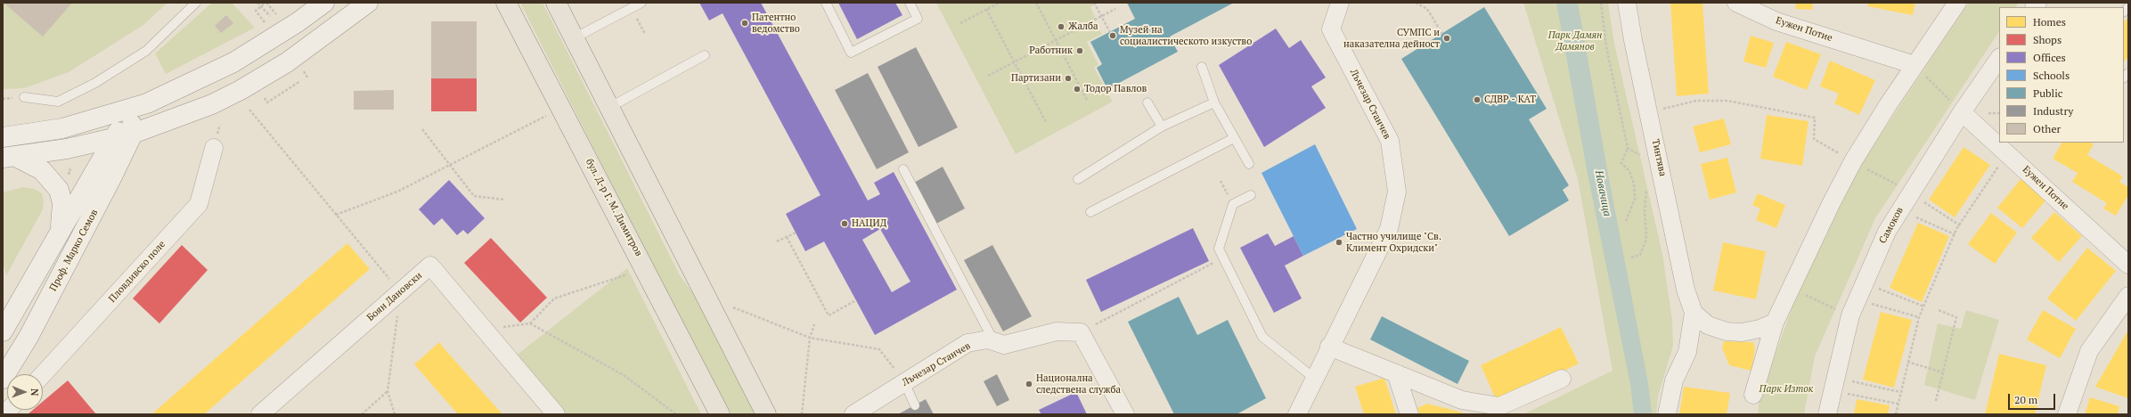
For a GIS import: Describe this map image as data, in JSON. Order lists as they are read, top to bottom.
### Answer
{
  "streets": {
    "main road": ["бул. Д-р Г. М. Димитров", "Проф. Марко Семов"],
    "street": [
      "Еужен Потие",
      "Лъчезар Станчев",
      "Тинтява",
      "Самоков",
      "Пловдивско поле",
      "Боян Дановски"
    ]
  },
  "crossings": [
    ["Еужен Потие", "Самоков"]
  ],
  "water": ["Новачица"],
  "parks": ["Парк Дамян Дамянов", "Парк Изток"],
  "places": [
    "Патентно ведомство",
    "Жалба",
    "Музей на социалистическото изкуство",
    "СУМПС и наказателна дейност",
    "Работник",
    "Партизани",
    "Тодор Павлов",
    "СДВР - КАТ",
    "НАЦИД",
    "Частно училище \"Св. Климент Охридски\"",
    "Национална следствена служба"
  ],
  "legend": [
    "Homes",
    "Shops",
    "Offices",
    "Schools",
    "Public",
    "Industry",
    "Other"
  ],
  "scale_bar": "20 m",
  "north": "right"
}
